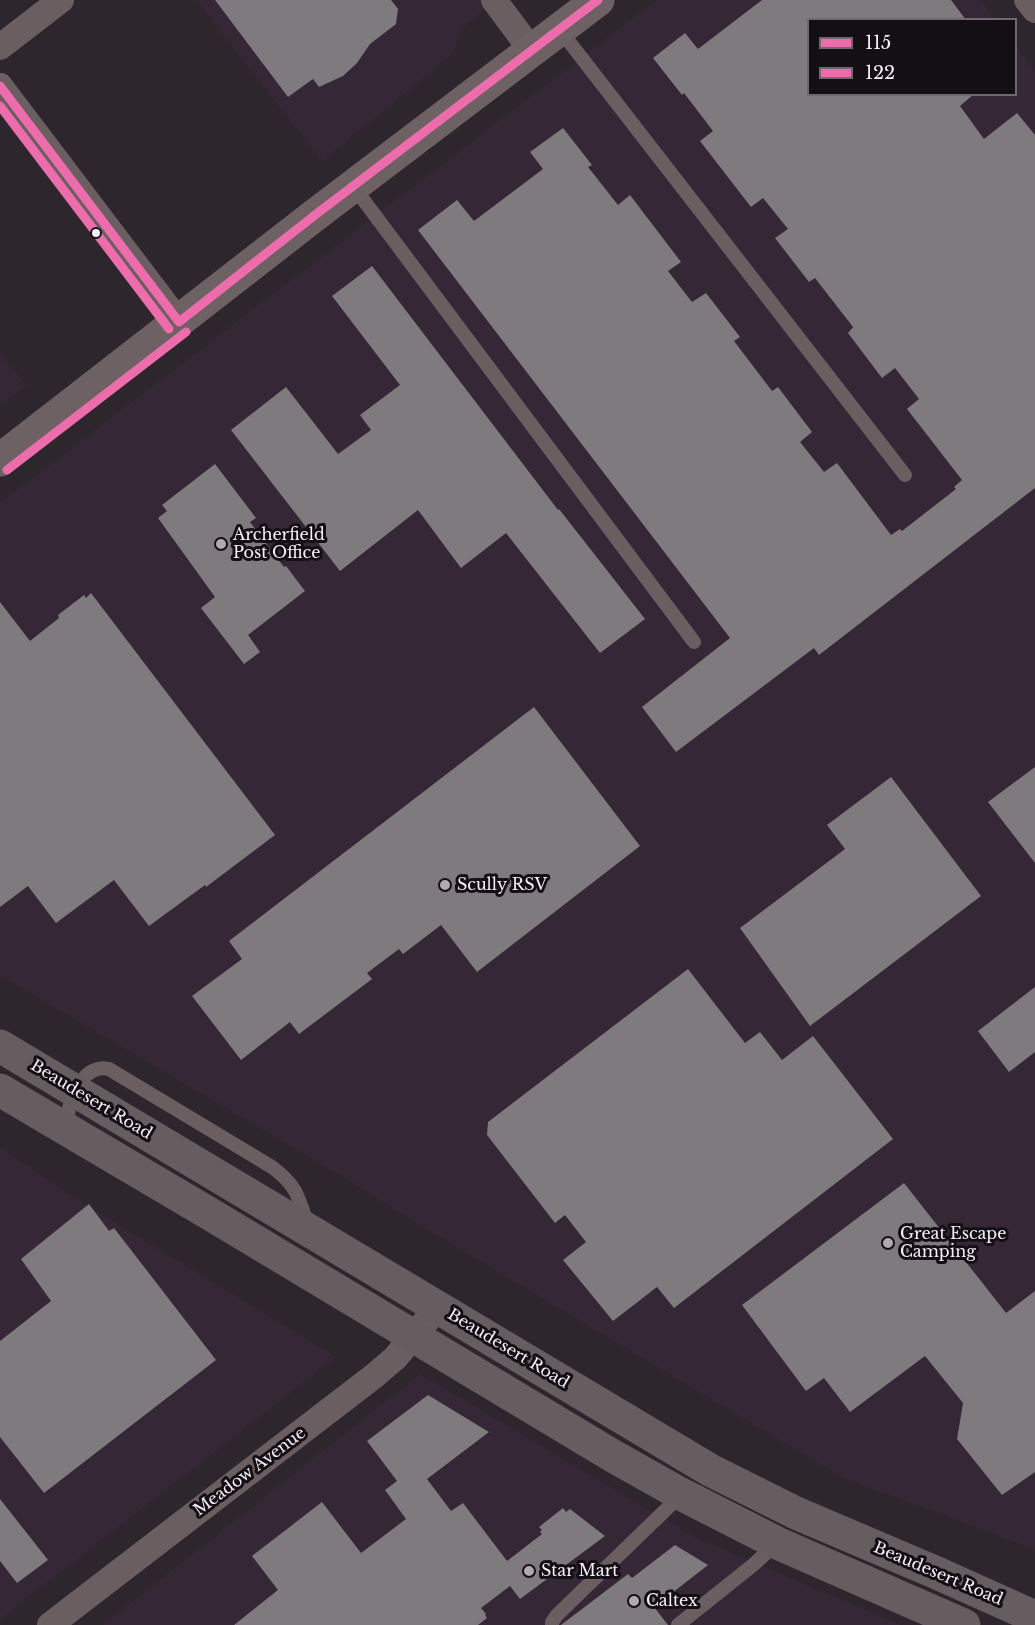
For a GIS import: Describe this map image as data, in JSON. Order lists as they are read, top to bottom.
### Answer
{
  "streets": {
    "highway": ["Beaudesert Road"],
    "street": ["Meadow Avenue"]
  },
  "crossings": [
    ["Beaudesert Road", "Meadow Avenue"]
  ],
  "places": [
    "Archerfield Post Office",
    "Scully RSV",
    "Great Escape Camping",
    "Star Mart",
    "Caltex"
  ],
  "lines": ["transit line 115", "transit line 122"],
  "legend": ["115", "122"]
}
